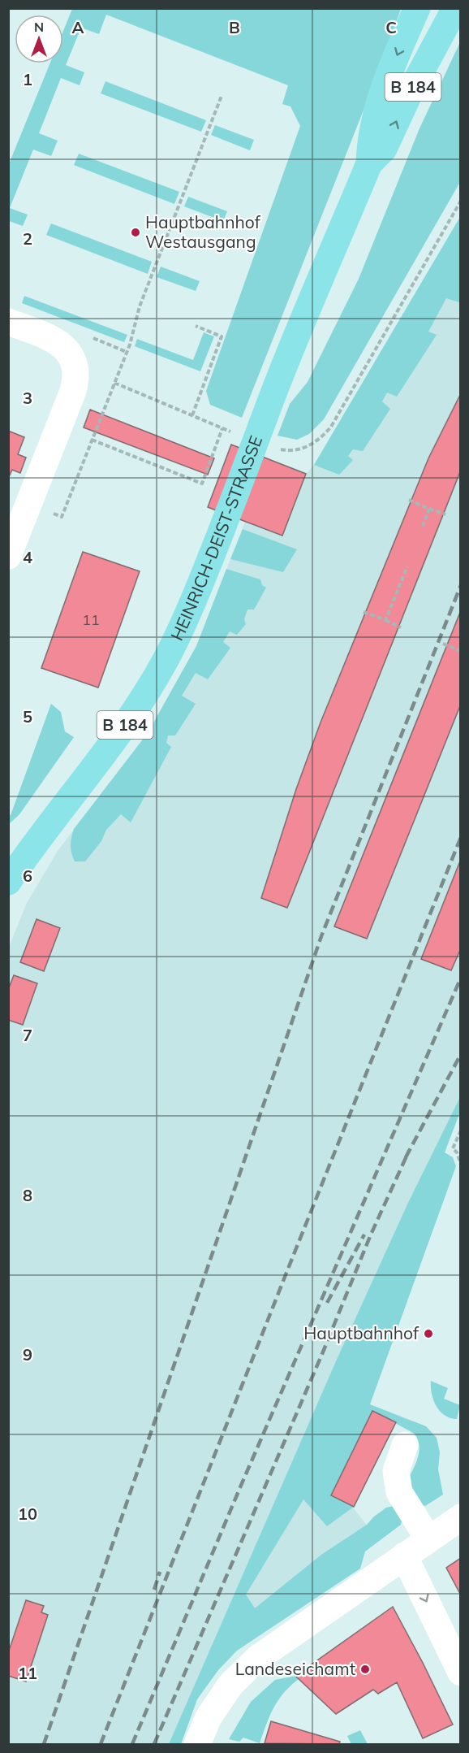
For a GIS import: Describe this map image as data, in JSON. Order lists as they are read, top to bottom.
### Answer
{
  "streets": {
    "main road": ["B 184", "HEINRICH-DEIST-STRASSE"]
  },
  "places": ["Hauptbahnhof Westausgang", "Hauptbahnhof", "Landeseichamt"],
  "house_numbers": ["11"],
  "north": "top",
  "grid": {
    "columns": ["A", "B", "C"],
    "rows": [
      "1",
      "2",
      "3",
      "4",
      "5",
      "6",
      "7",
      "8",
      "9",
      "10",
      "11"
    ]
  }
}
